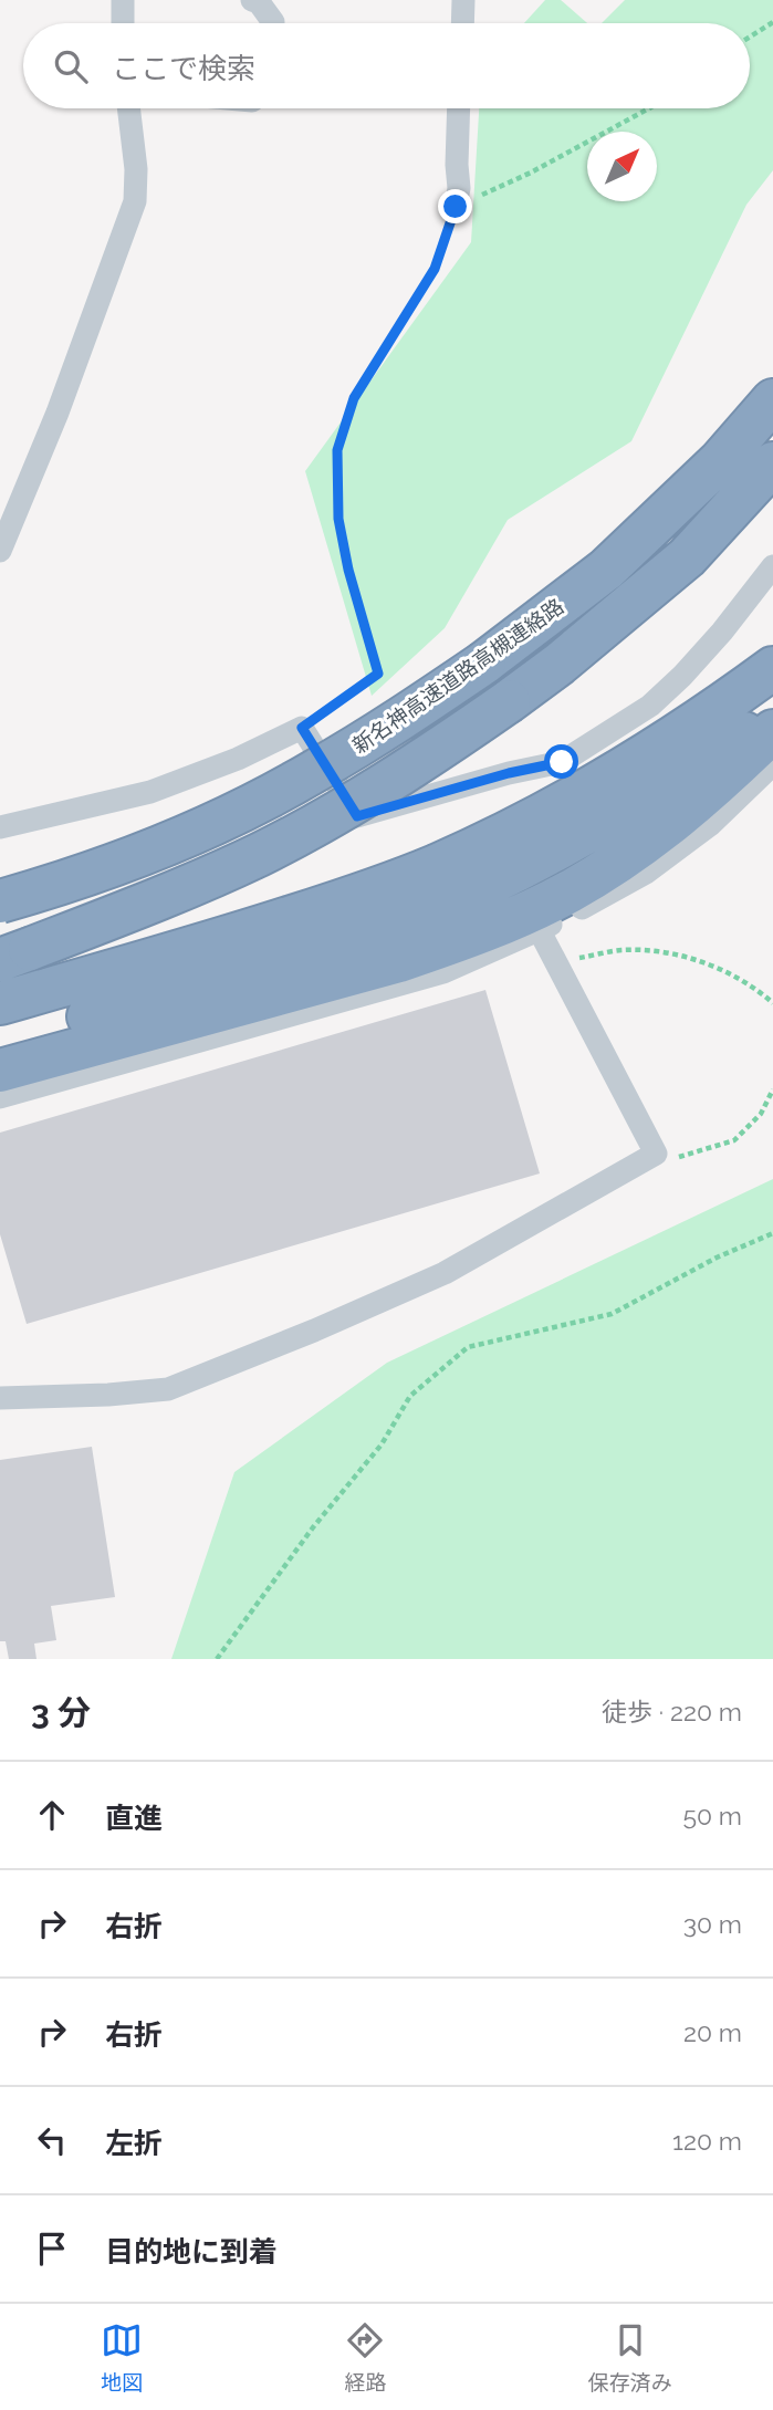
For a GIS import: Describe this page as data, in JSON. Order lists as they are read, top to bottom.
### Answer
{
  "streets": {
    "highway": ["新名神高速道路高槻連絡路"]
  },
  "north": "top right",
  "page": {
    "search": "ここで検索",
    "heading": ["3 分", "徒歩 · 220 m"],
    "list": [
      ["直進", "50 m"],
      ["右折", "30 m"],
      ["右折", "20 m"],
      ["左折", "120 m"],
      "目的地に到着"
    ],
    "nav": ["地図", "経路", "保存済み"]
  }
}
